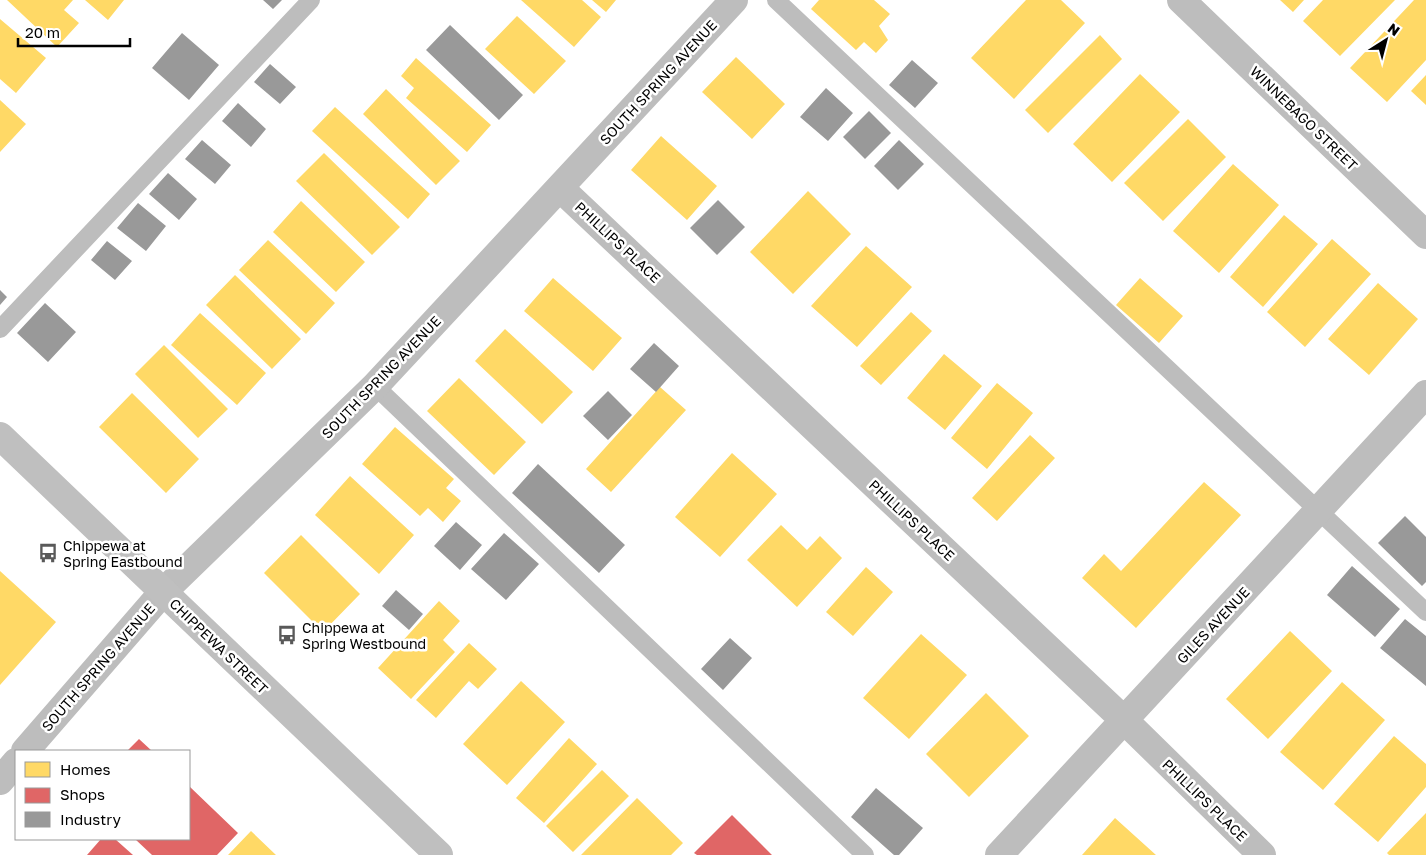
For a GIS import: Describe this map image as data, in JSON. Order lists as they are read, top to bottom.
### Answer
{
  "streets": {
    "main road": ["CHIPPEWA STREET"],
    "street": [
      "SOUTH SPRING AVENUE",
      "WINNEBAGO STREET",
      "PHILLIPS PLACE",
      "GILES AVENUE"
    ]
  },
  "crossings": [
    ["SOUTH SPRING AVENUE", "PHILLIPS PLACE"],
    ["SOUTH SPRING AVENUE", "CHIPPEWA STREET"],
    ["PHILLIPS PLACE", "GILES AVENUE"]
  ],
  "places": {
    "bus stop": ["Chippewa at Spring Eastbound", "Chippewa at Spring Westbound"]
  },
  "legend": ["Homes", "Shops", "Industry"],
  "scale_bar": "20 m",
  "north": "top right"
}
